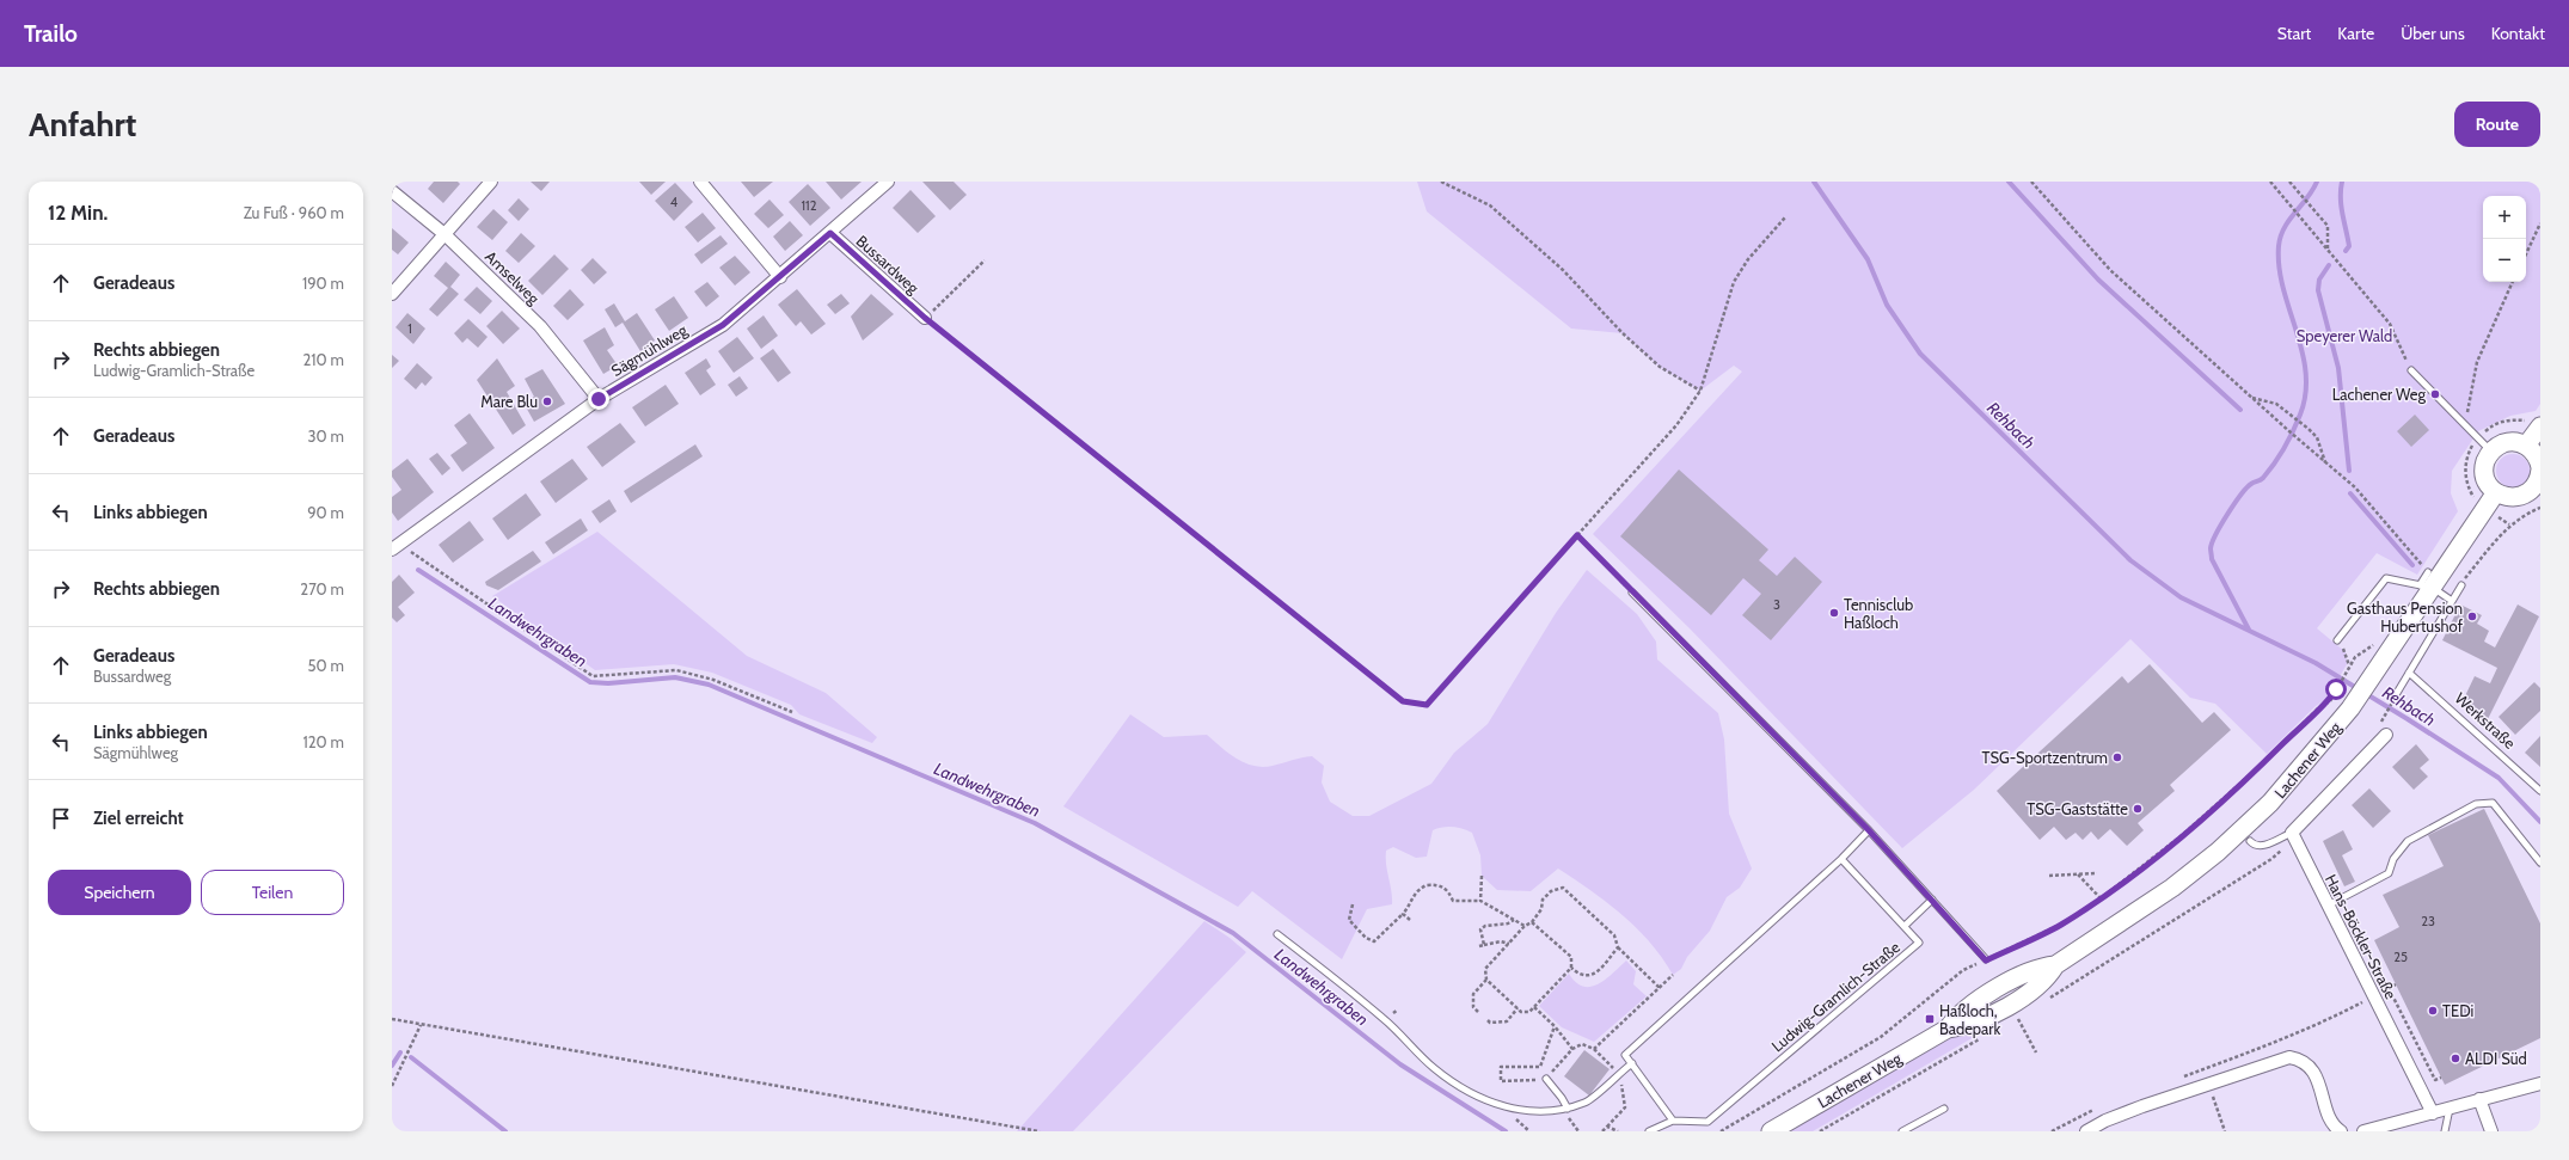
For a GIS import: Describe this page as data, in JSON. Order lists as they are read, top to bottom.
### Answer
{
  "streets": {
    "main road": ["Lachener Weg"],
    "street": [
      "Bussardweg",
      "Amselweg",
      "Sägmühlweg",
      "Hans-Böckler-Straße"
    ],
    "lane": ["Werkstraße", "Ludwig-Gramlich-Straße"]
  },
  "crossings": [
    ["Bussardweg", "Sägmühlweg"],
    ["Amselweg", "Sägmühlweg"]
  ],
  "water": ["Rehbach", "Landwehrgraben"],
  "parks": ["Speyerer Wald"],
  "places": {
    "other": [
      "Lachener Weg",
      "Mare Blu",
      "Tennisclub Haßloch",
      "Gasthaus Pension Hubertushof",
      "TSG-Sportzentrum",
      "TSG-Gaststätte",
      "TEDi",
      "ALDI Süd"
    ],
    "transit": ["Haßloch, Badepark"]
  },
  "house_numbers": [
    "4",
    "112",
    "1",
    "3",
    "23",
    "25"
  ],
  "page": {
    "header": "Trailo",
    "nav": [
      "Start",
      "Karte",
      "Über uns",
      "Kontakt"
    ],
    "buttons": [
      "Route",
      ["Speichern", "Teilen"]
    ],
    "title": "Anfahrt",
    "heading": ["12 Min.", "Zu Fuß · 960 m"],
    "map_buttons": ["+", "−"],
    "list": [
      ["Geradeaus", "190 m"],
      ["Rechts abbiegen", "Ludwig-Gramlich-Straße", "210 m"],
      ["Geradeaus", "30 m"],
      ["Links abbiegen", "90 m"],
      ["Rechts abbiegen", "270 m"],
      ["Geradeaus", "Bussardweg", "50 m"],
      ["Links abbiegen", "Sägmühlweg", "120 m"],
      "Ziel erreicht"
    ]
  }
}
